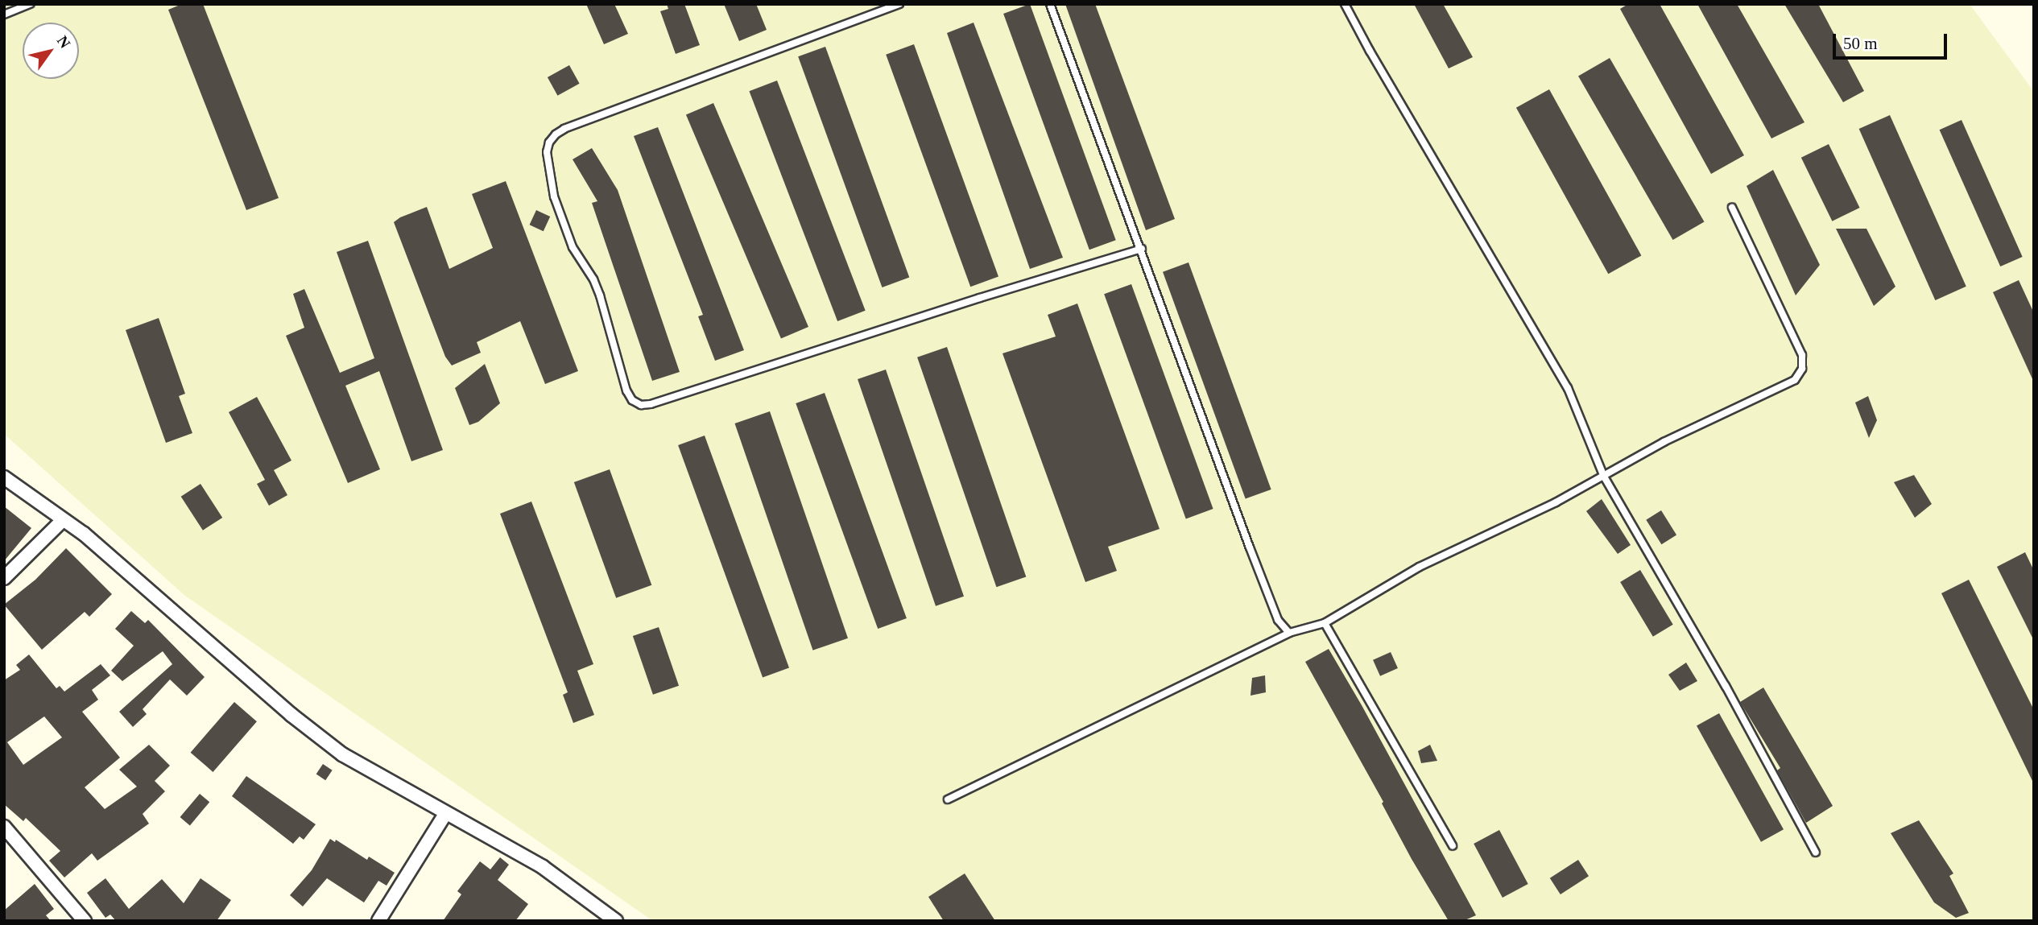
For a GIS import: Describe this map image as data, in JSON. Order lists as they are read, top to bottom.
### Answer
{
  "scale_bar": "50 m",
  "north": "top right"
}
